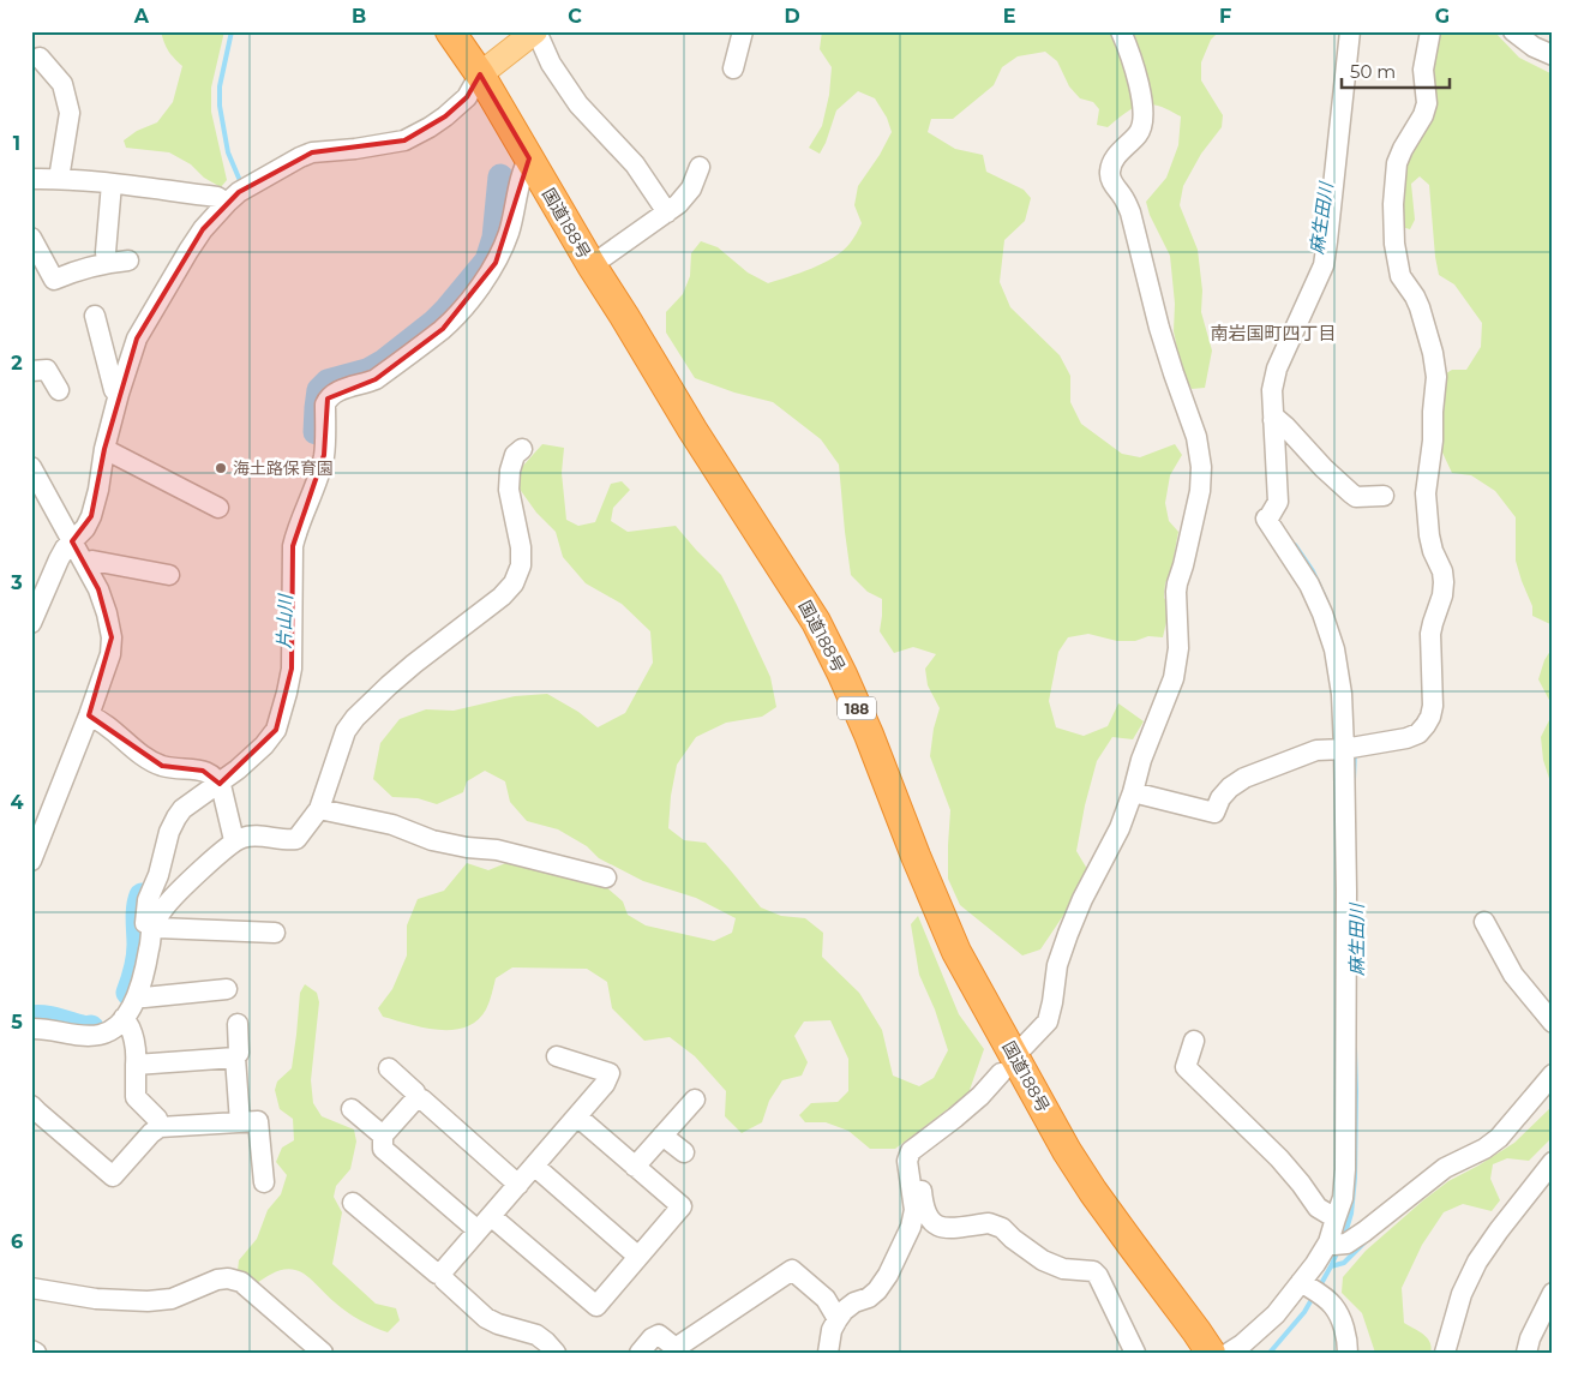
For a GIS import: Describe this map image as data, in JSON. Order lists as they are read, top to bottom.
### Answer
{
  "streets": {
    "highway": ["国道188号", "188"]
  },
  "districts": ["南岩国町四丁目"],
  "water": ["麻生田川", "片山川"],
  "places": ["海土路保育園"],
  "scale_bar": "50 m",
  "grid": {
    "columns": [
      "A",
      "B",
      "C",
      "D",
      "E",
      "F",
      "G"
    ],
    "rows": [
      "1",
      "2",
      "3",
      "4",
      "5",
      "6"
    ]
  }
}
